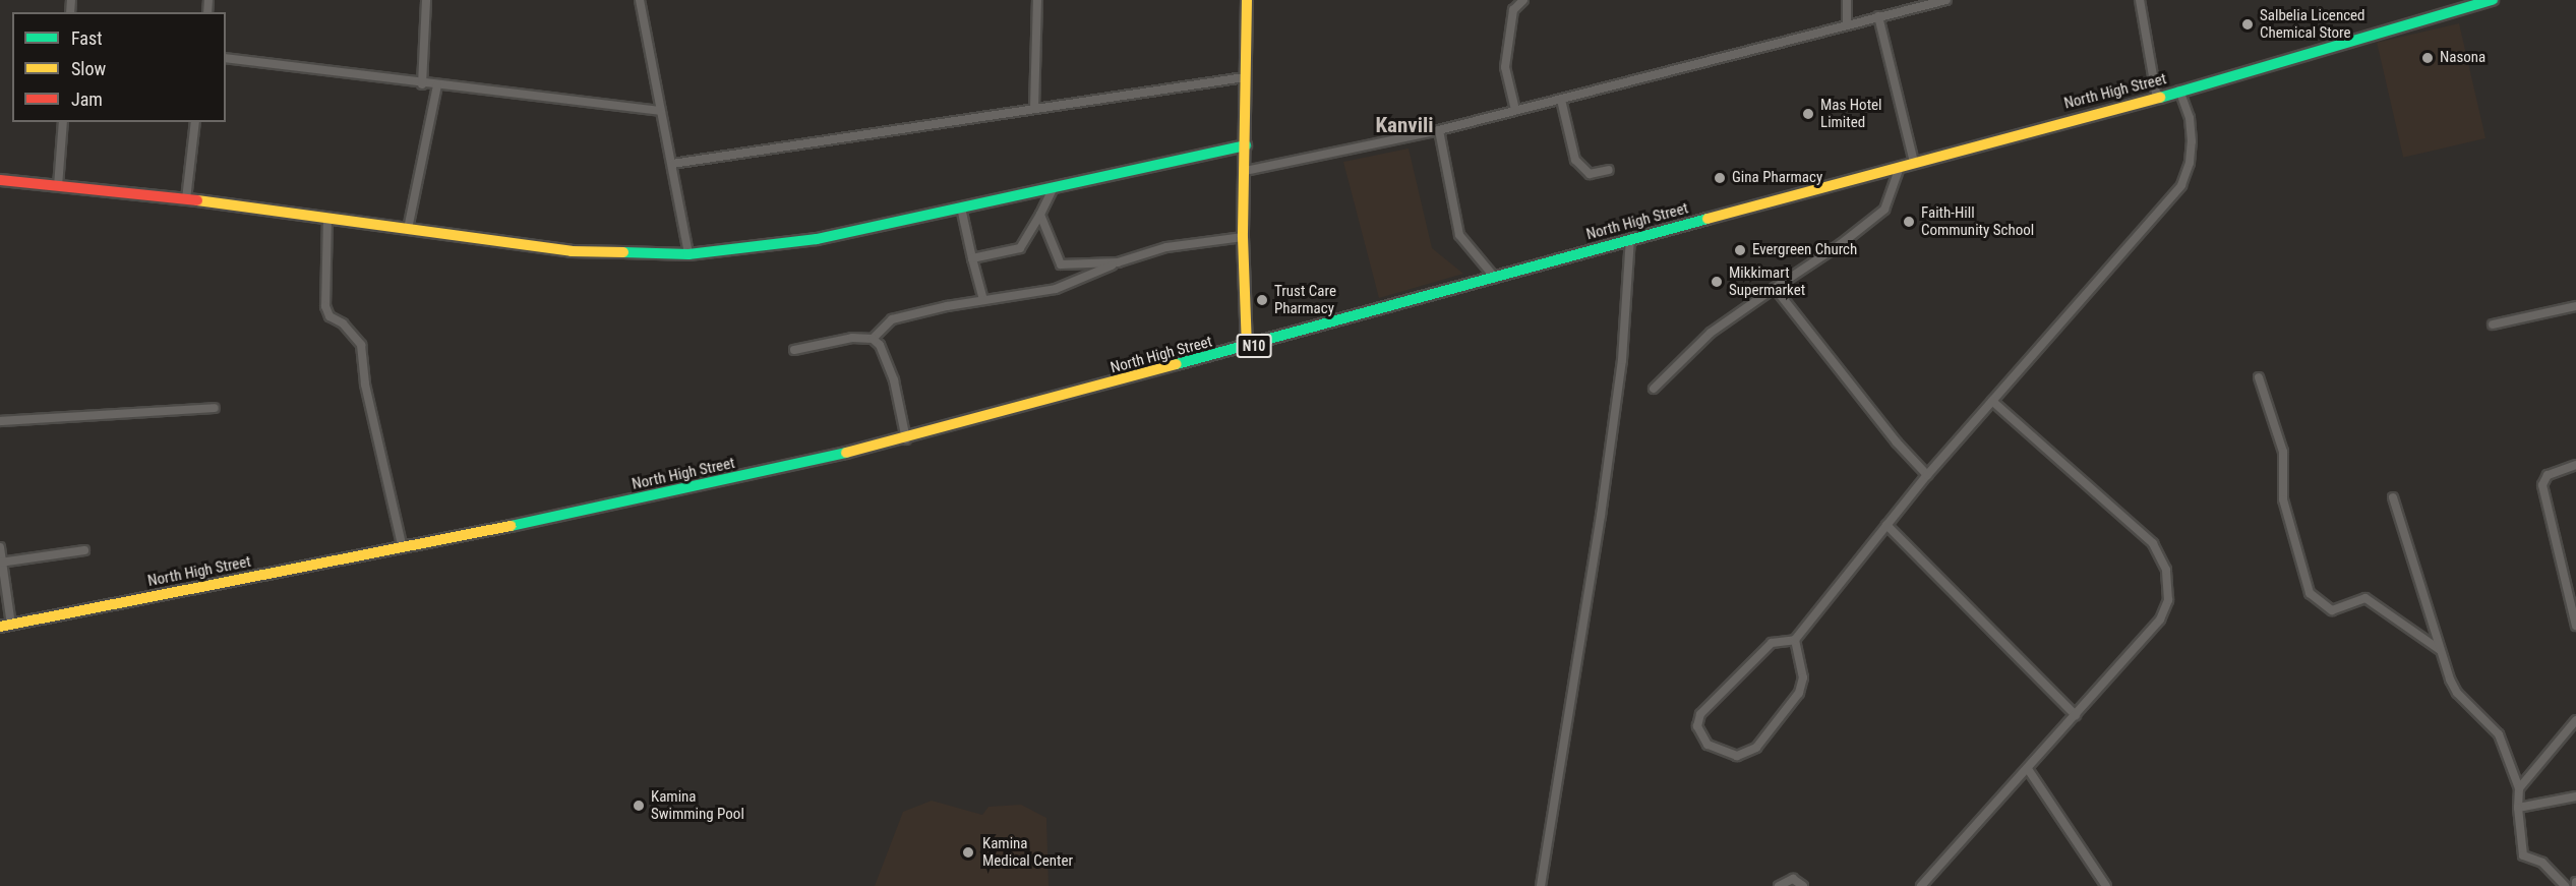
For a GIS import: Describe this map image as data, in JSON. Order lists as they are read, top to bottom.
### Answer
{
  "streets": {
    "main road": ["North High Street", "N10"]
  },
  "districts": ["Kanvili"],
  "places": [
    "Salbelia Licenced Chemical Store",
    "Nasona",
    "Mas Hotel Limited",
    "Gina Pharmacy",
    "Faith-Hill Community School",
    "Evergreen Church",
    "Mikkimart Supermarket",
    "Trust Care Pharmacy",
    "Kamina Swimming Pool",
    "Kamina Medical Center"
  ],
  "legend": ["Fast", "Slow", "Jam"]
}
